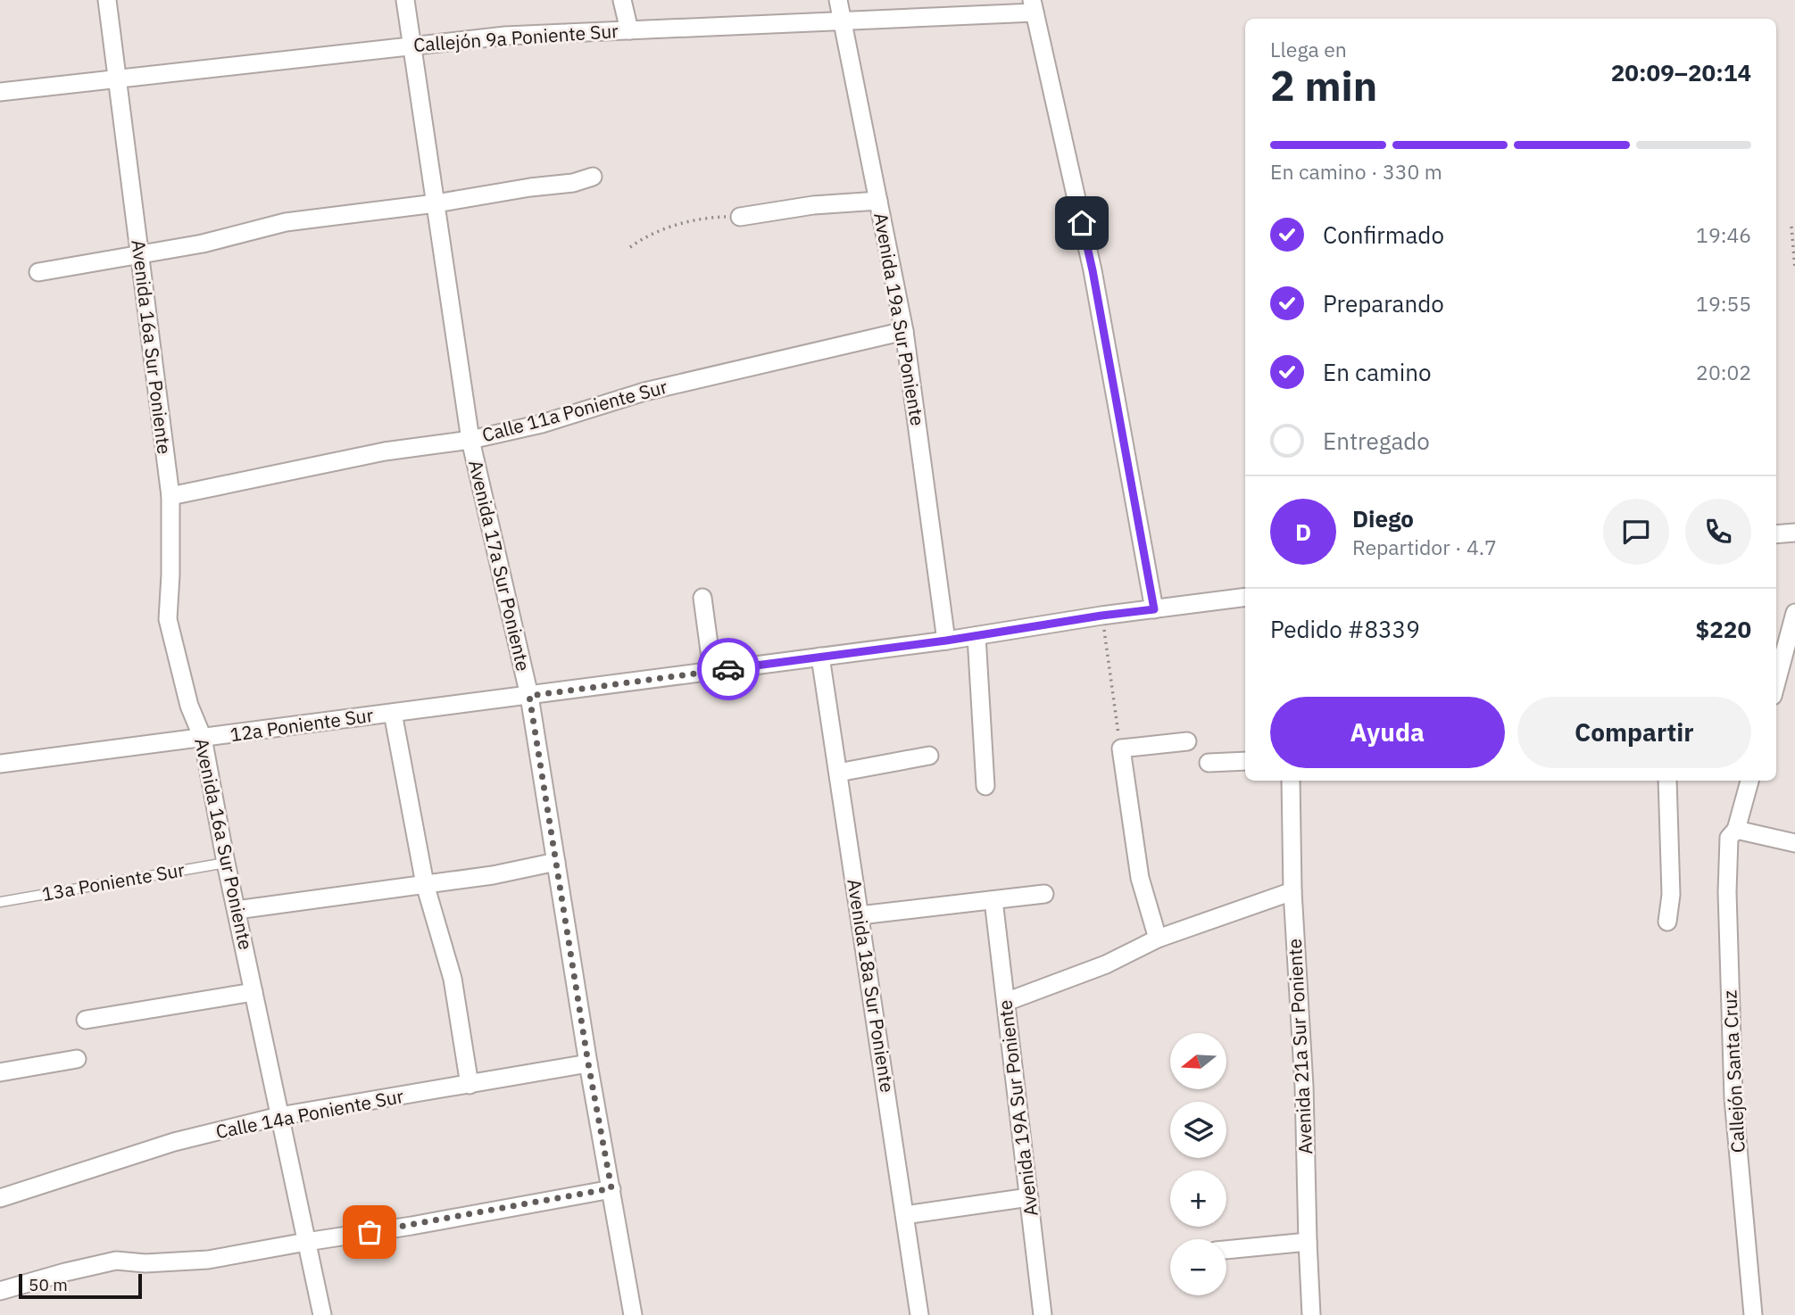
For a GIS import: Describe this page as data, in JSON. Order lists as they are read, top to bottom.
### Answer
{
  "streets": {
    "street": [
      "Callejón 9a Poniente Sur",
      "Avenida 19a Sur Poniente",
      "Avenida 16a Sur Poniente",
      "Calle 11a Poniente Sur",
      "Avenida 17a Sur Poniente",
      "12a Poniente Sur",
      "Avenida 18a Sur Poniente",
      "Avenida 21a Sur Poniente",
      "Callejón Santa Cruz",
      "Avenida 19A Sur Poniente",
      "Calle 14a Poniente Sur"
    ],
    "lane": ["13a Poniente Sur"]
  },
  "crossings": [
    ["Callejón 9a Poniente Sur", "Avenida 19a Sur Poniente"],
    ["Callejón 9a Poniente Sur", "Avenida 16a Sur Poniente"],
    ["Callejón 9a Poniente Sur", "Avenida 17a Sur Poniente"],
    ["Avenida 19a Sur Poniente", "Calle 11a Poniente Sur"],
    ["Avenida 19a Sur Poniente", "12a Poniente Sur"],
    ["Avenida 16a Sur Poniente", "Calle 11a Poniente Sur"],
    ["Avenida 16a Sur Poniente", "12a Poniente Sur"],
    ["Avenida 16a Sur Poniente", "13a Poniente Sur"],
    ["Avenida 16a Sur Poniente", "Calle 14a Poniente Sur"],
    ["Calle 11a Poniente Sur", "Avenida 17a Sur Poniente"],
    ["Avenida 17a Sur Poniente", "12a Poniente Sur"],
    ["Avenida 17a Sur Poniente", "Calle 14a Poniente Sur"],
    ["12a Poniente Sur", "Avenida 18a Sur Poniente"]
  ],
  "scale_bar": "50 m",
  "north": "left",
  "page": {
    "heading": ["2 min", "Llega en", "20:09–20:14"],
    "panel": [
      "Diego",
      "Repartidor · 4.7",
      "Pedido #8339",
      "$220"
    ],
    "bar": "En camino · 330 m",
    "list": [
      ["Confirmado", "19:46"],
      ["Preparando", "19:55"],
      ["En camino", "20:02"],
      "Entregado"
    ],
    "round": "D",
    "buttons": ["Ayuda", "Compartir"],
    "map_buttons": ["+", "−"],
    "scale": "50 m"
  }
}
